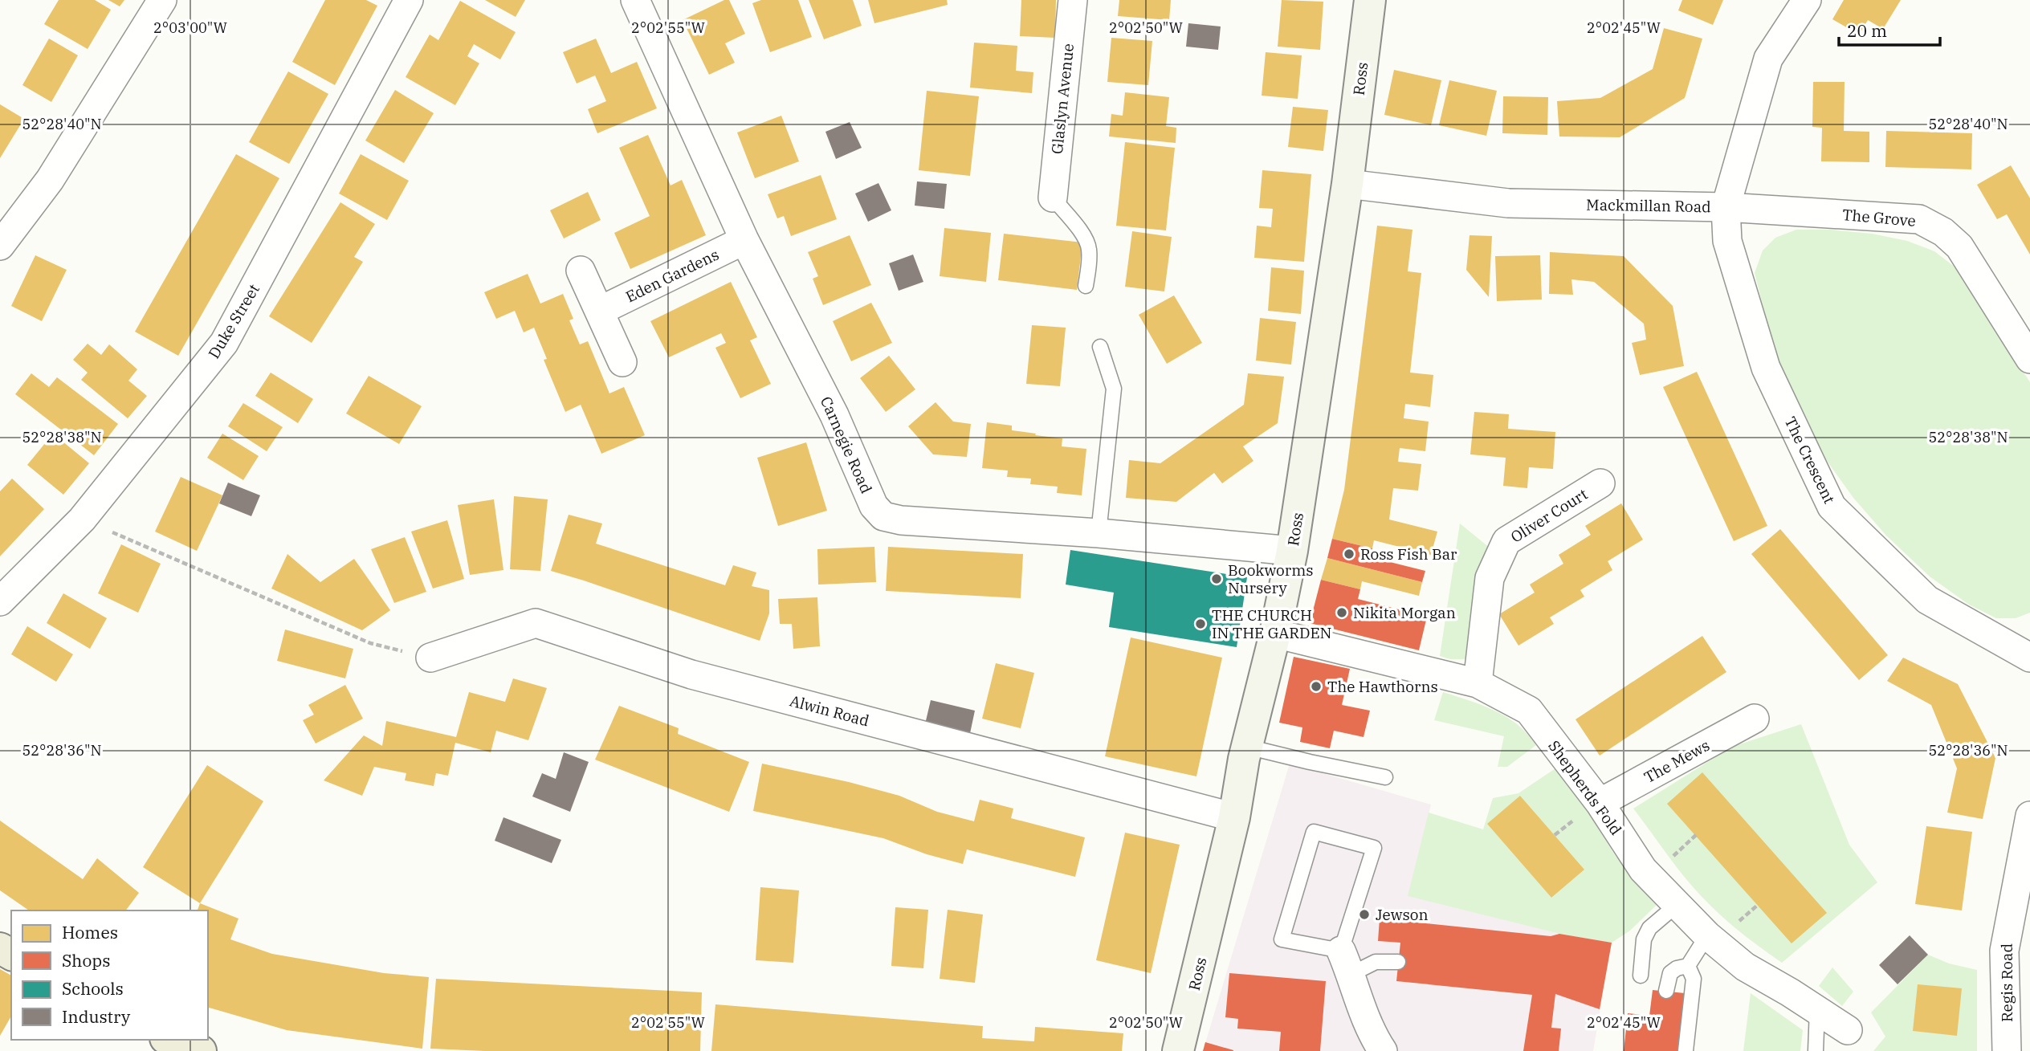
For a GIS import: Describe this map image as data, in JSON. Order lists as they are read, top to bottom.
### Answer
{
  "streets": {
    "street": [
      "Ross",
      "Glaslyn Avenue",
      "Mackmillan Road",
      "The Grove",
      "Eden Gardens",
      "Duke Street",
      "Carnegie Road",
      "The Crescent",
      "Oliver Court",
      "Alwin Road",
      "The Mews",
      "Shepherds Fold",
      "Regis Road"
    ]
  },
  "crossings": [
    ["Ross", "Mackmillan Road"],
    ["Ross", "Carnegie Road"],
    ["Ross", "Alwin Road"],
    ["Ross", "Shepherds Fold"],
    ["Mackmillan Road", "The Grove"],
    ["Mackmillan Road", "The Crescent"],
    ["The Grove", "The Crescent"],
    ["Eden Gardens", "Carnegie Road"],
    ["Oliver Court", "Shepherds Fold"],
    ["The Mews", "Shepherds Fold"]
  ],
  "places": [
    "Ross Fish Bar",
    "Bookworms Nursery",
    "Nikita Morgan",
    "THE CHURCH IN THE GARDEN",
    "The Hawthorns",
    "Jewson"
  ],
  "legend": [
    "Homes",
    "Shops",
    "Schools",
    "Industry"
  ],
  "scale_bar": "20 m",
  "coordinates": [
    "2°03'00\"W",
    "2°02'55\"W",
    "2°02'50\"W",
    "2°02'45\"W",
    "52°28'40\"N",
    "52°28'38\"N",
    "52°28'36\"N"
  ]
}
